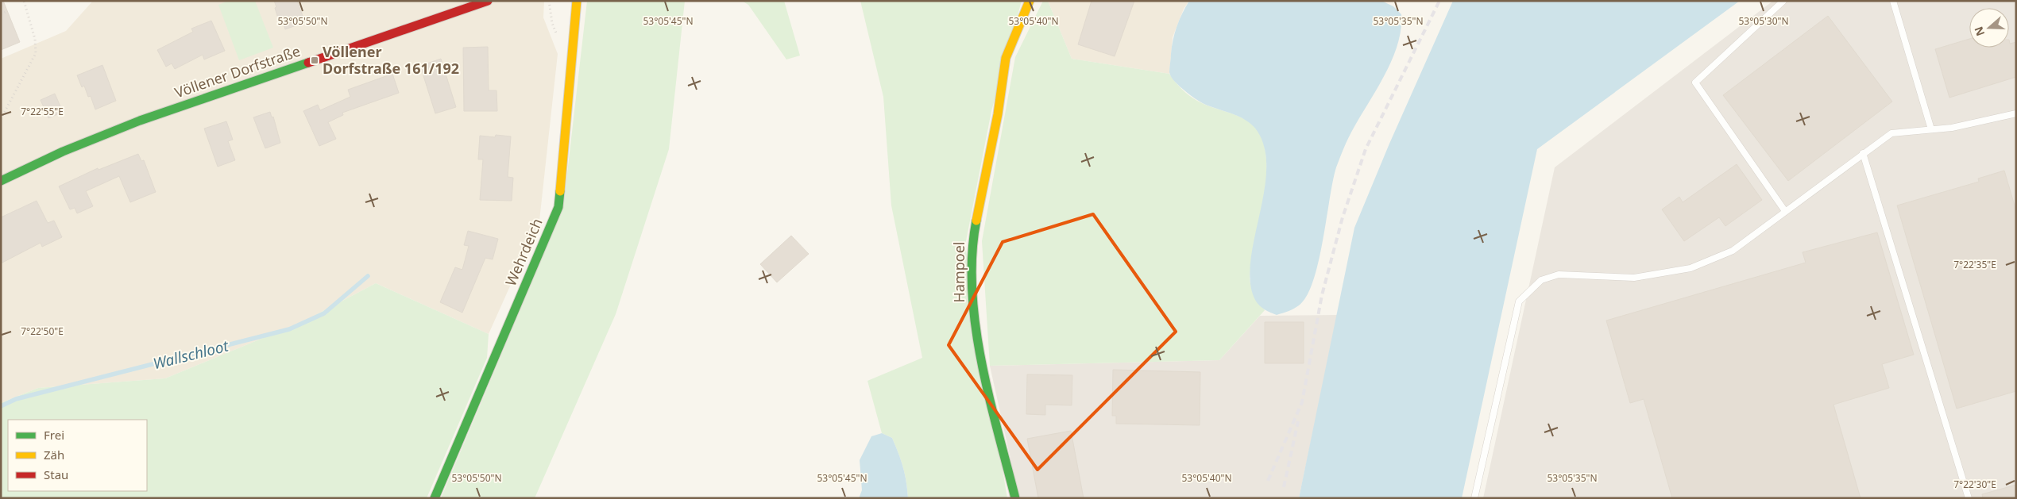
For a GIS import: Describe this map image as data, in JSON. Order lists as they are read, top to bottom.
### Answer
{
  "streets": {
    "street": ["Völlener Dorfstraße", "Wehrdeich", "Hampoel"]
  },
  "water": ["Wallschloot"],
  "places": {
    "transit": ["Völlener Dorfstraße 161/192"]
  },
  "legend": ["Frei", "Zäh", "Stau"],
  "north": "left",
  "coordinates": [
    "53°05'50\"N",
    "53°05'45\"N",
    "53°05'40\"N",
    "53°05'35\"N",
    "53°05'30\"N",
    "7°22'55\"E",
    "7°22'35\"E",
    "7°22'50\"E",
    "7°22'30\"E"
  ]
}
